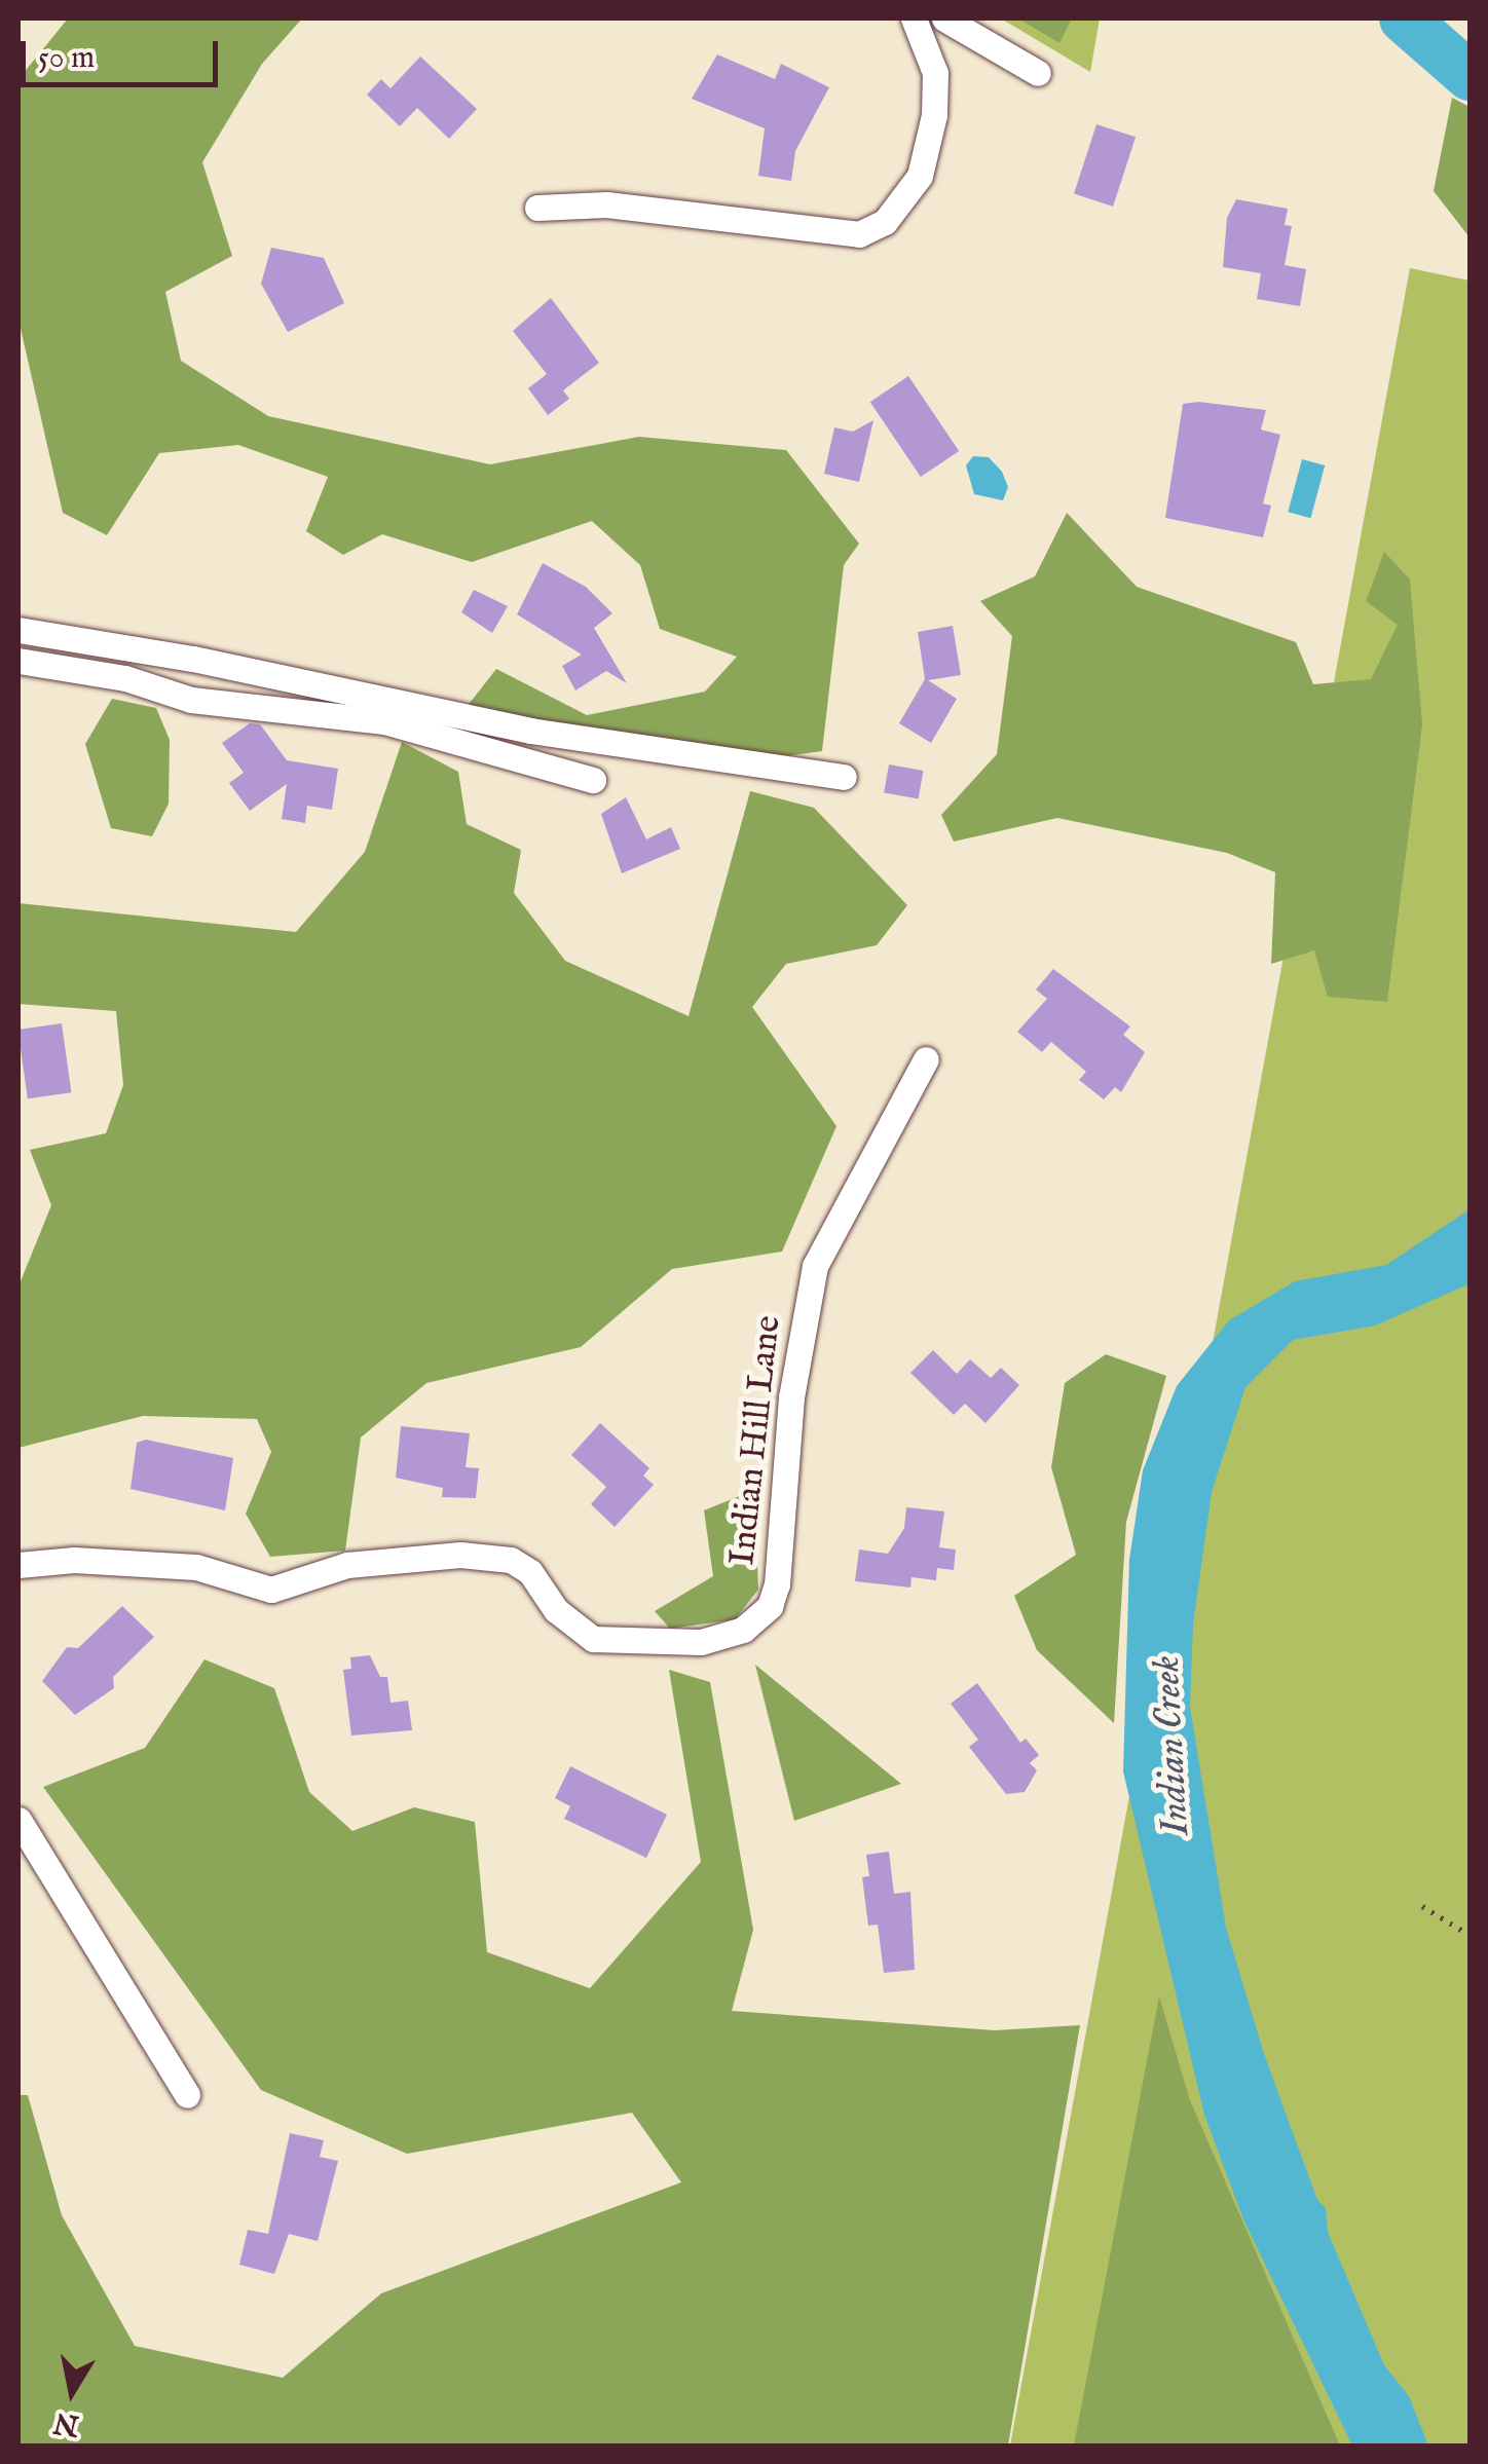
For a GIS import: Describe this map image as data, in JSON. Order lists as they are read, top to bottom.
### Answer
{
  "streets": {
    "street": ["Indian Hill Lane"]
  },
  "water": ["Indian Creek"],
  "scale_bar": "50 m",
  "north": "bottom"
}
